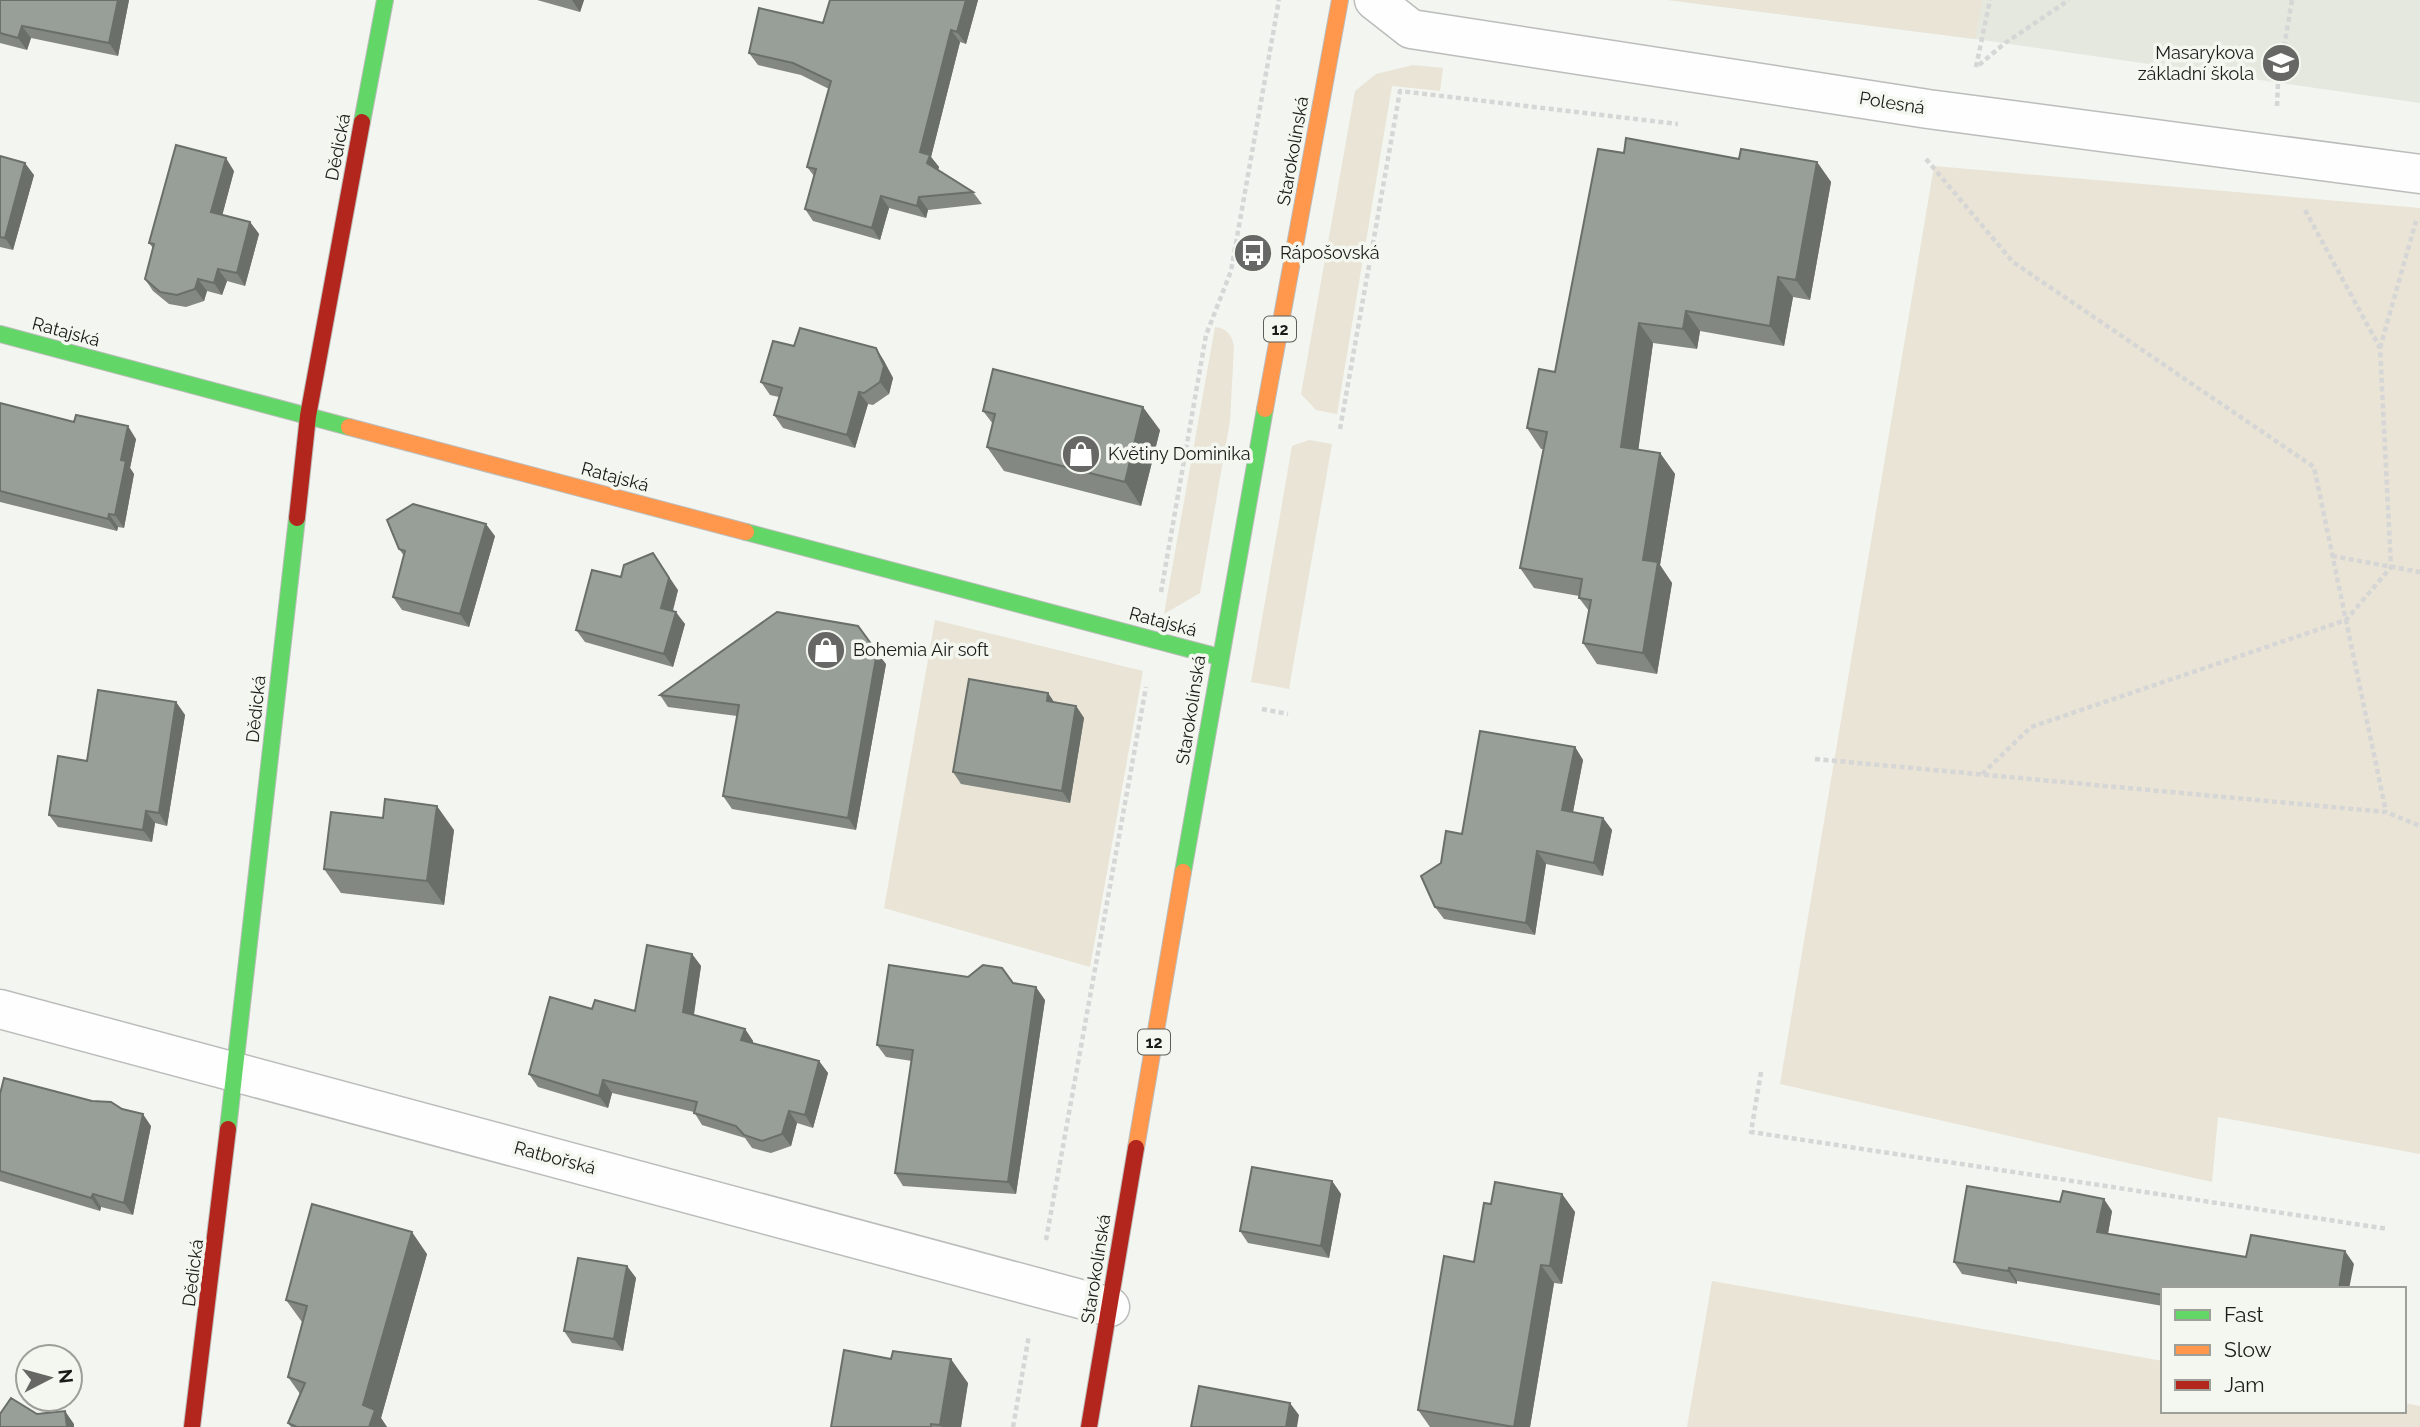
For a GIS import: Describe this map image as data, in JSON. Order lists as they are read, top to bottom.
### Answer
{
  "streets": {
    "street": [
      "Polesná",
      "Dědická",
      "Starokolínská",
      "12",
      "Ratajská",
      "Ratbořská"
    ]
  },
  "crossings": [
    ["Dědická", "Ratajská"],
    ["Dědická", "Ratbořská"],
    ["Starokolínská", "Ratajská"],
    ["Starokolínská", "Ratbořská"]
  ],
  "places": {
    "school or university": ["Masarykova základní škola"],
    "bus stop": ["Rápošovská"],
    "shop": ["Květiny Dominika", "Bohemia Air soft"]
  },
  "legend": ["Fast", "Slow", "Jam"],
  "north": "right"
}
